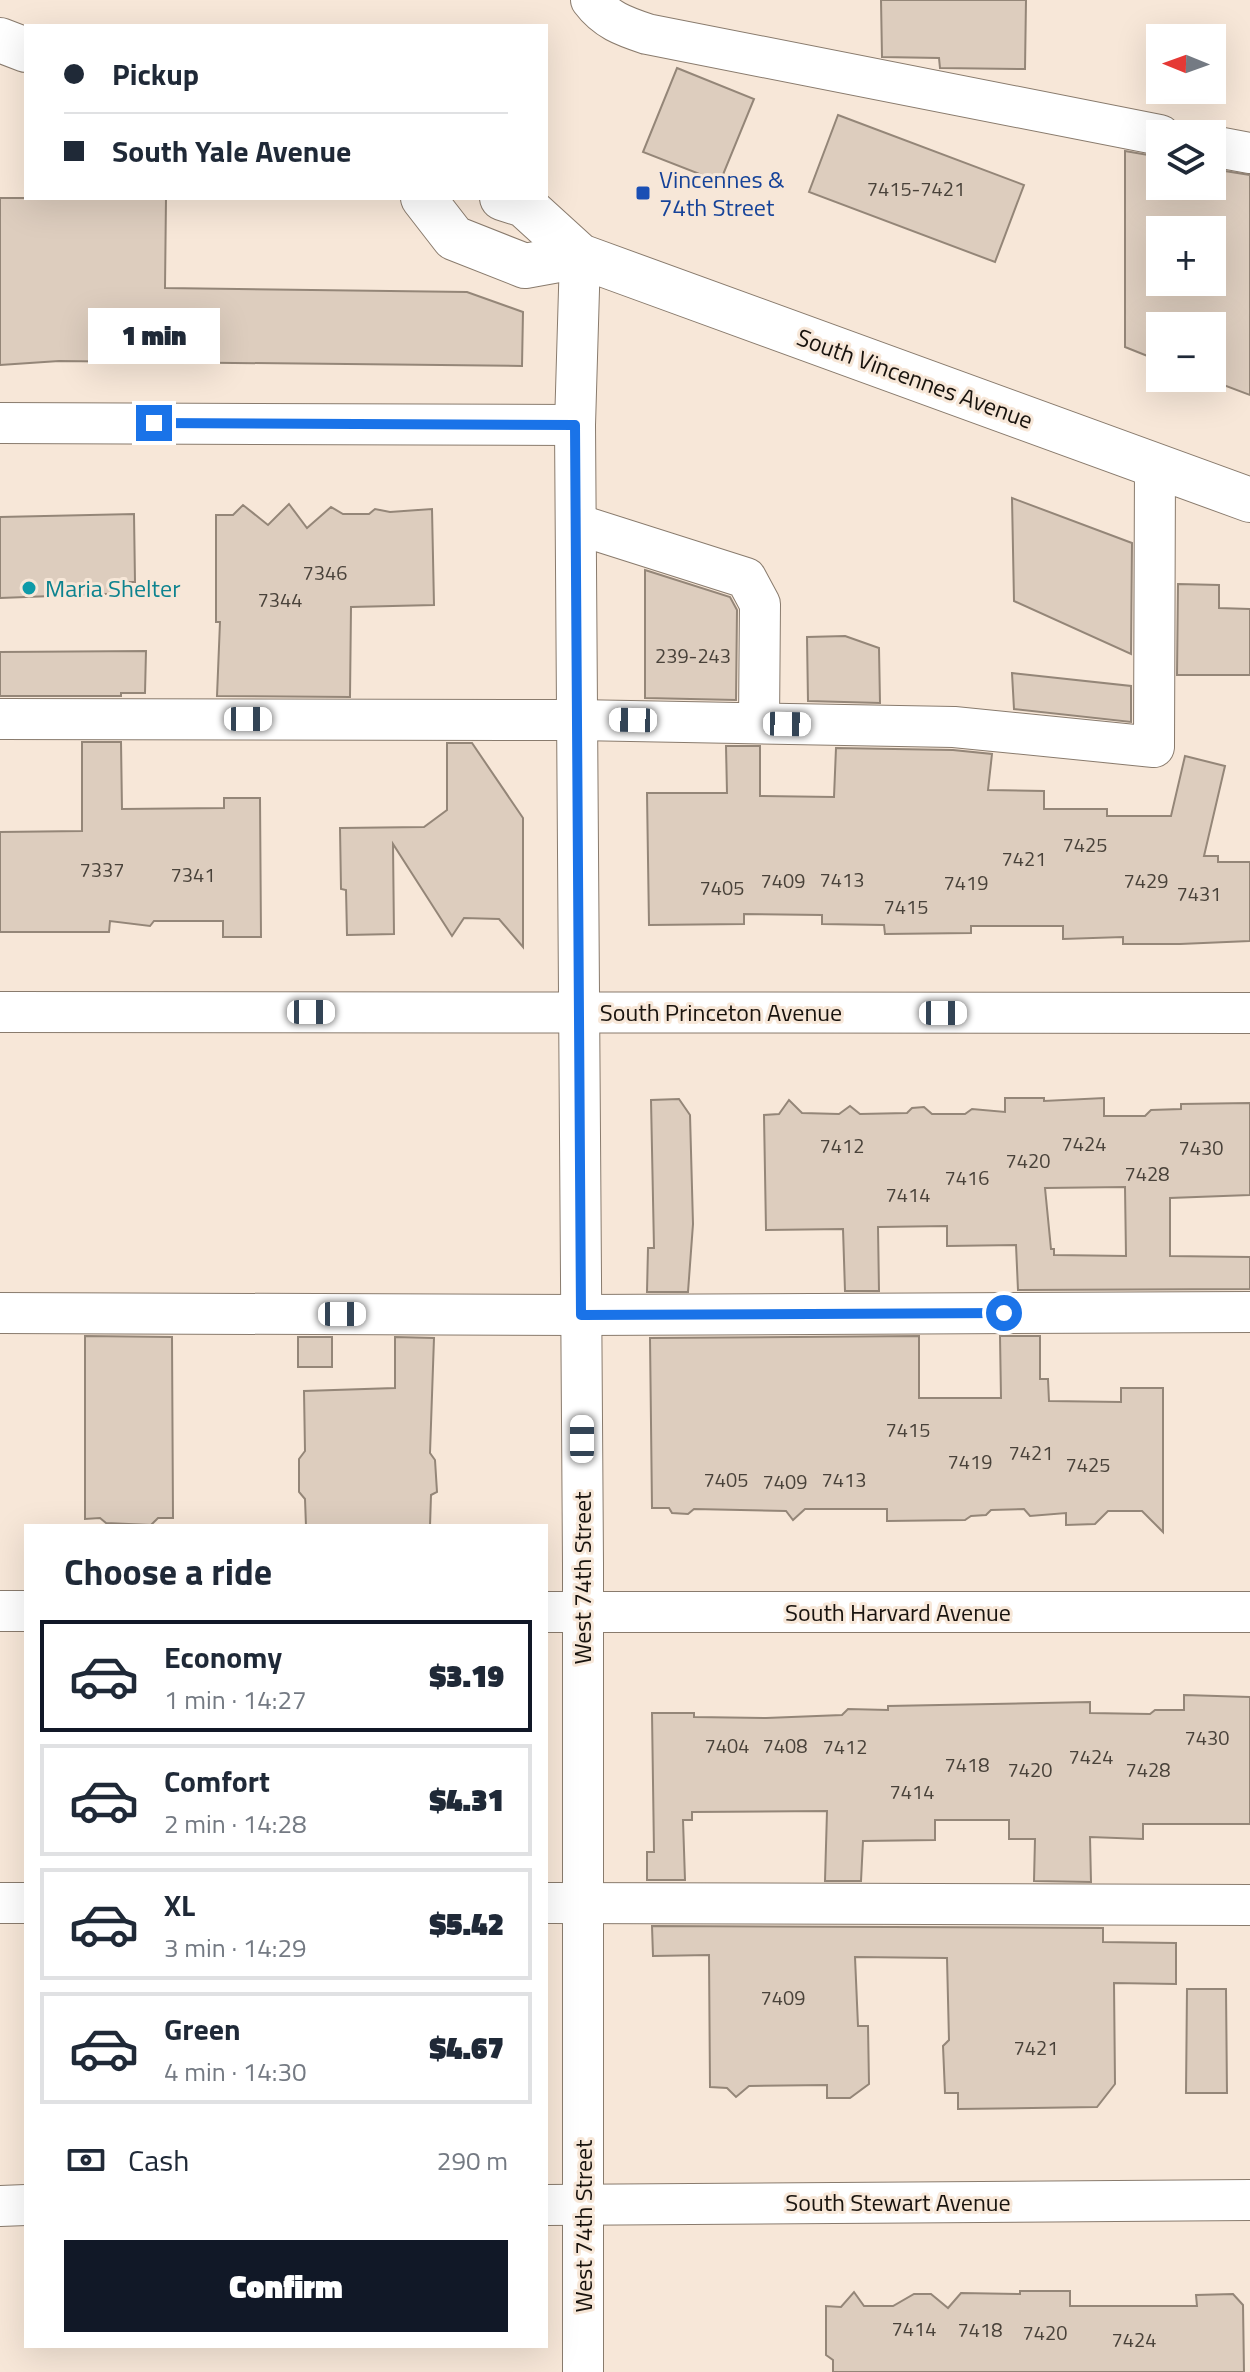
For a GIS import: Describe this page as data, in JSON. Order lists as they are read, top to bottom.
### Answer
{
  "streets": {
    "main road": ["South Vincennes Avenue"],
    "street": [
      "South Princeton Avenue",
      "West 74th Street",
      "South Harvard Avenue",
      "South Stewart Avenue"
    ]
  },
  "crossings": [
    ["South Vincennes Avenue", "West 74th Street"],
    ["South Princeton Avenue", "West 74th Street"],
    ["West 74th Street", "South Harvard Avenue"],
    ["West 74th Street", "South Stewart Avenue"]
  ],
  "places": {
    "transit": ["Vincennes & 74th Street"],
    "other": ["Maria Shelter"]
  },
  "house_numbers": [
    "7415-7421",
    "7346",
    "7344",
    "239-243",
    "7425",
    "7421",
    "7337",
    "7341",
    "7413",
    "7409",
    "7429",
    "7419",
    "7405",
    "7431",
    "7415",
    "7424",
    "7412",
    "7430",
    "7420",
    "7428",
    "7416",
    "7414",
    "7415",
    "7421",
    "7419",
    "7425",
    "7405",
    "7413",
    "7409",
    "7430",
    "7404",
    "7408",
    "7412",
    "7424",
    "7418",
    "7420",
    "7428",
    "7414",
    "7409",
    "7421",
    "7414",
    "7418",
    "7420",
    "7424"
  ],
  "north": "left",
  "page": {
    "map_buttons": ["+", "−"],
    "banner": ["Pickup", "South Yale Avenue"],
    "bubble": "1 min",
    "heading": "Choose a ride",
    "list": [
      {
        "name": "Economy",
        "note": "1 min · 14:27",
        "value": "$3.19"
      },
      {
        "name": "Comfort",
        "note": "2 min · 14:28",
        "value": "$4.31"
      },
      {
        "name": "XL",
        "note": "3 min · 14:29",
        "value": "$5.42"
      },
      {
        "name": "Green",
        "note": "4 min · 14:30",
        "value": "$4.67"
      }
    ],
    "pay": ["Cash", "290 m"],
    "buttons": "Confirm"
  }
}
